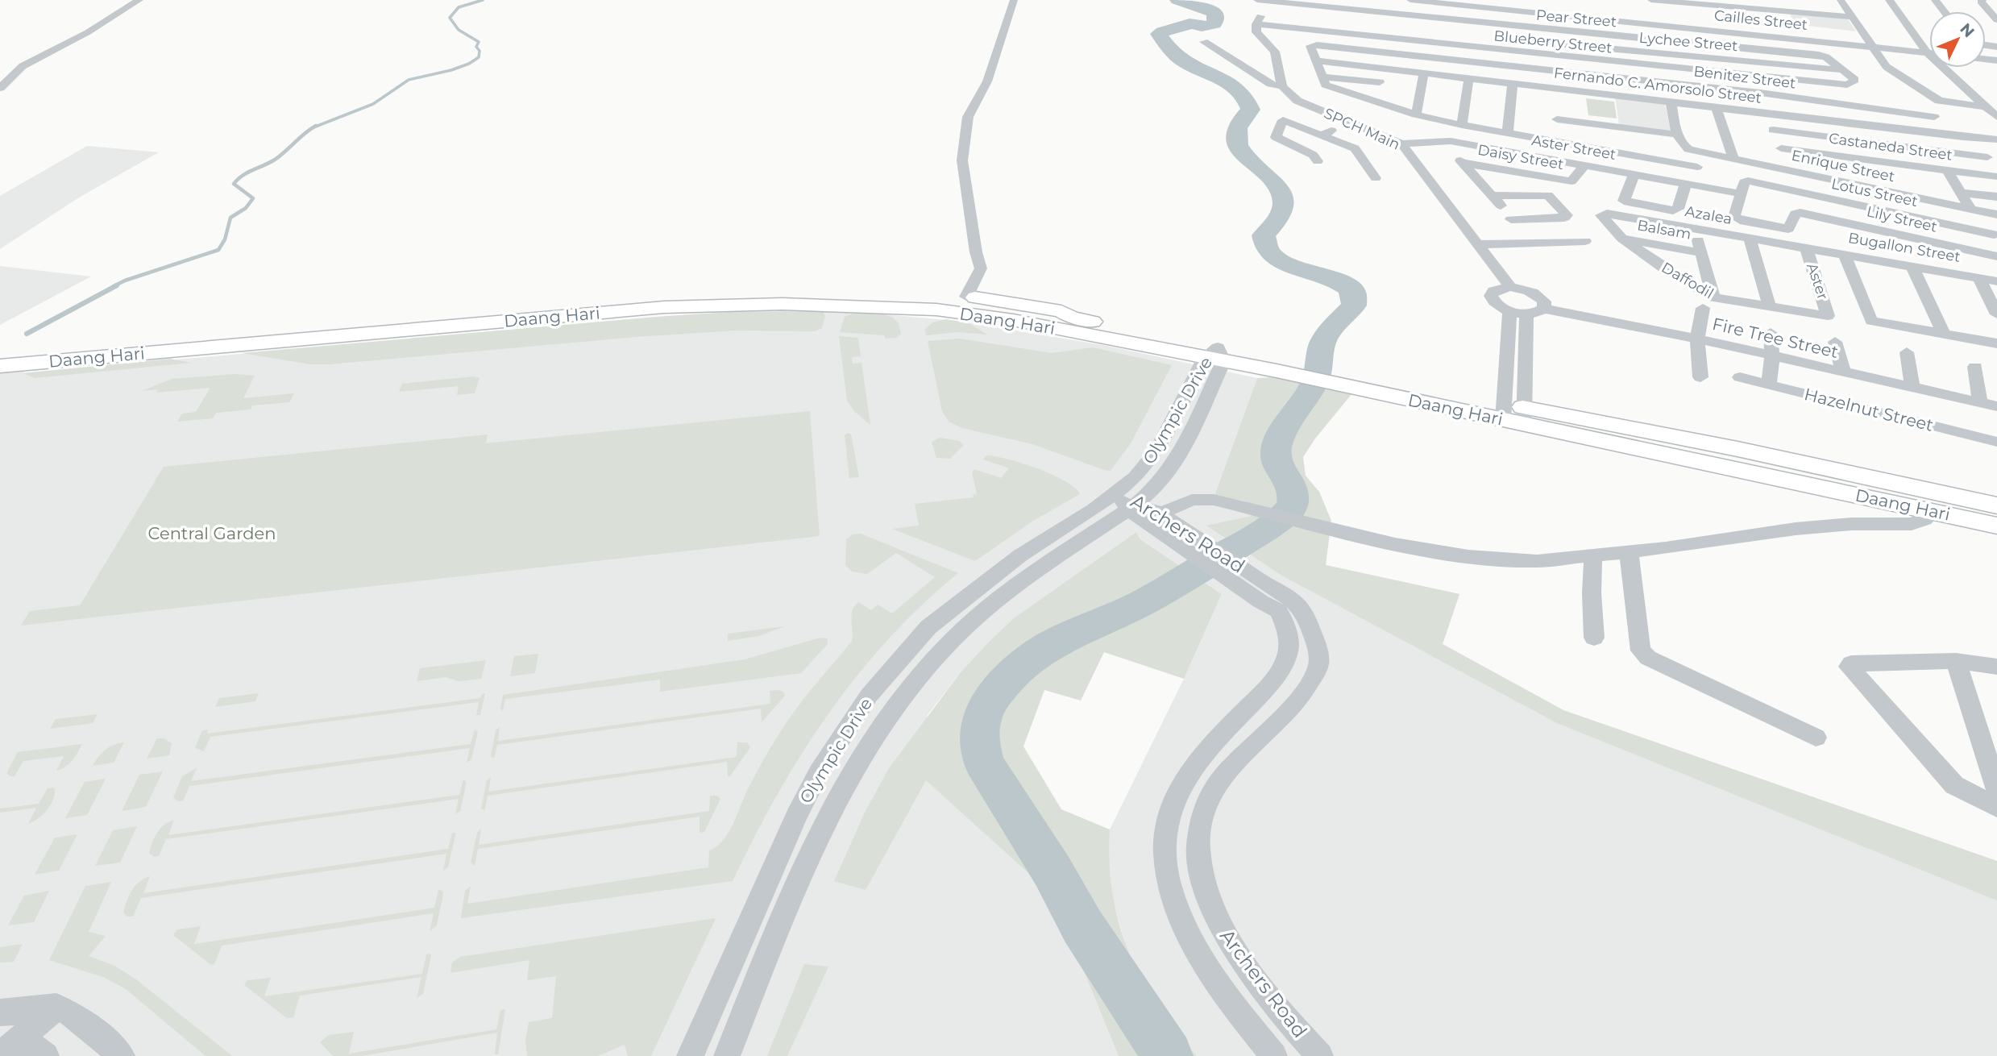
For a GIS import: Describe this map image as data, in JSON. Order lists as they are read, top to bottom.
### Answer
{
  "streets": {
    "main road": ["Daang Hari"],
    "street": [
      "Pear Street",
      "Cailles Street",
      "Blueberry Street",
      "Lychee Street",
      "Benitez Street",
      "Fernando C. Amorsolo Street",
      "SPCH Main",
      "Castaneda Street",
      "Aster Street",
      "Daisy Street",
      "Enrique Street",
      "Lotus Street",
      "Azalea",
      "Lily Street",
      "Balsam",
      "Bugallon Street",
      "Daffodil",
      "Aster",
      "Fire Tree Street",
      "Hazelnut Street",
      "Olympic Drive",
      "Archers Road"
    ]
  },
  "crossings": [
    ["Pear Street", "Lychee Street"],
    ["Benitez Street", "Fernando C. Amorsolo Street"],
    ["Fernando C. Amorsolo Street", "Enrique Street"],
    ["SPCH Main", "Aster Street"],
    ["Aster Street", "Daisy Street"],
    ["Aster Street", "Lotus Street"],
    ["Aster Street", "Lily Street"],
    ["Lotus Street", "Lily Street"],
    ["Azalea", "Bugallon Street"],
    ["Azalea", "Daffodil"],
    ["Azalea", "Aster"],
    ["Balsam", "Daffodil"],
    ["Bugallon Street", "Aster"],
    ["Daffodil", "Aster"],
    ["Daang Hari", "Olympic Drive"],
    ["Olympic Drive", "Archers Road"]
  ],
  "parks": ["Central Garden"],
  "north": "top right"
}
